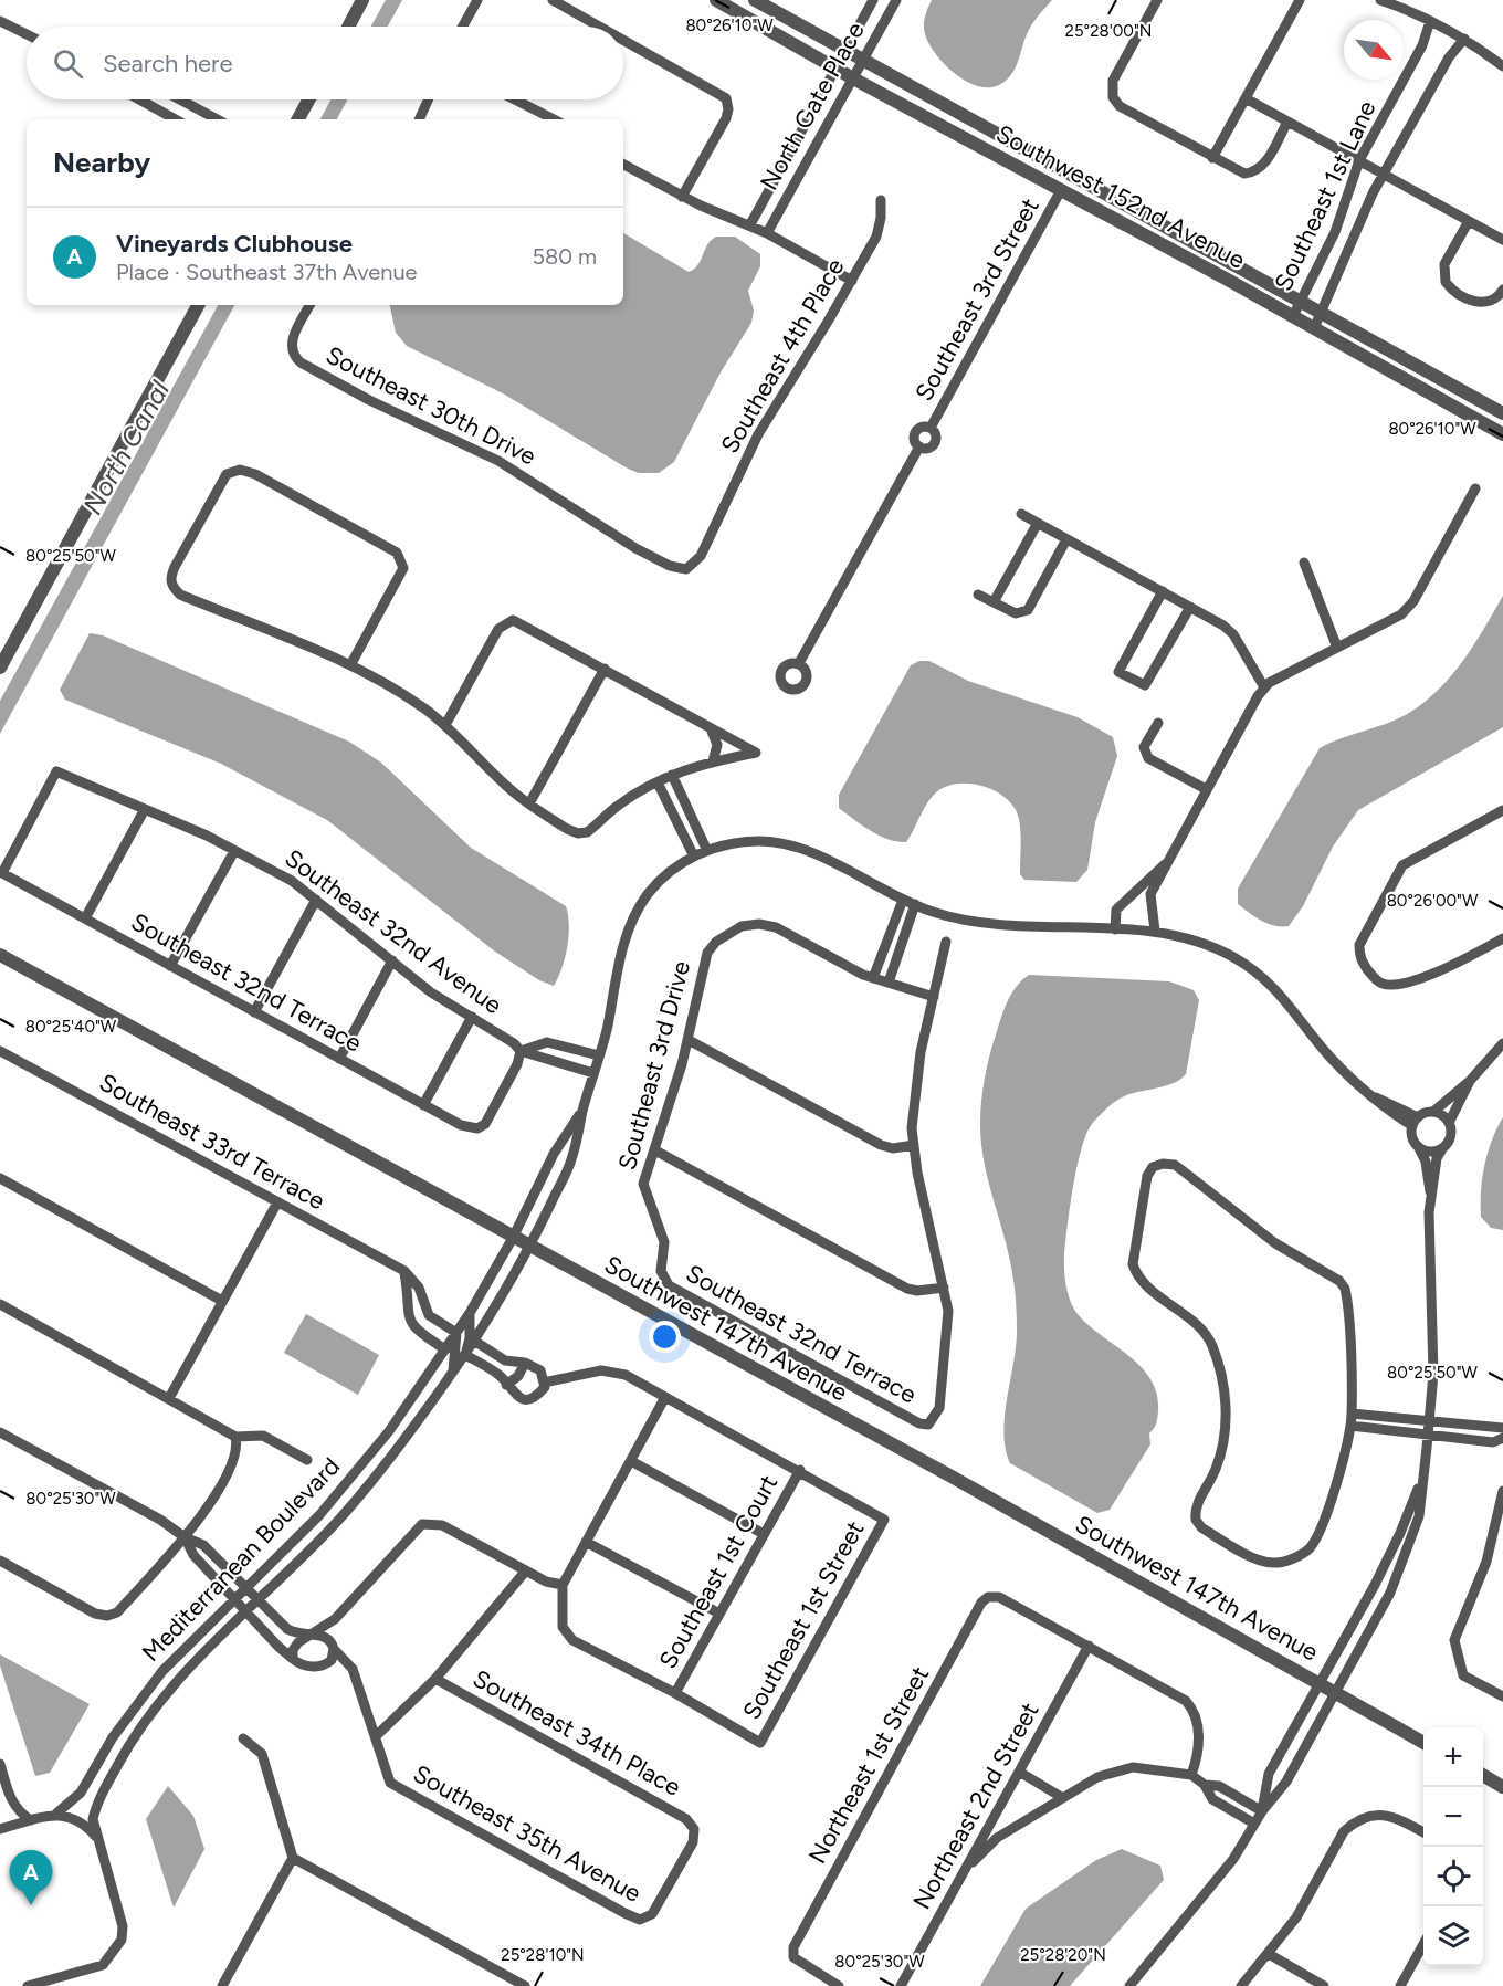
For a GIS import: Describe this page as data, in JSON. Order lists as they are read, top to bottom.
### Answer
{
  "streets": {
    "street": [
      "North Gate Place",
      "Southeast 1st Lane",
      "Southwest 152nd Avenue",
      "Southeast 3rd Street",
      "Southeast 4th Place",
      "Southeast 30th Drive",
      "Southeast 32nd Avenue",
      "Southeast 32nd Terrace",
      "Southeast 3rd Drive",
      "Southeast 33rd Terrace",
      "Southwest 147th Avenue",
      "Mediterranean Boulevard",
      "Southeast 1st Court",
      "Southeast 1st Street",
      "Southeast 34th Place",
      "Northeast 1st Street",
      "Northeast 2nd Street",
      "Southeast 35th Avenue"
    ]
  },
  "crossings": [
    ["North Gate Place", "Southwest 152nd Avenue"],
    ["Southeast 1st Lane", "Southwest 152nd Avenue"],
    ["Southwest 152nd Avenue", "Southeast 3rd Street"],
    ["Southeast 4th Place", "Southeast 30th Drive"],
    ["Southeast 32nd Avenue", "Southeast 32nd Terrace"],
    ["Southeast 32nd Avenue", "Mediterranean Boulevard"],
    ["Southeast 32nd Terrace", "Southeast 3rd Drive"],
    ["Southeast 33rd Terrace", "Mediterranean Boulevard"],
    ["Southwest 147th Avenue", "Mediterranean Boulevard"],
    ["Southeast 1st Court", "Southeast 1st Street"],
    ["Southeast 34th Place", "Southeast 35th Avenue"],
    ["Northeast 1st Street", "Northeast 2nd Street"]
  ],
  "water": ["North Canal"],
  "north": "bottom right",
  "page": {
    "search": "Search here",
    "heading": "Nearby",
    "list": [
      {
        "mark": "A",
        "name": "Vineyards Clubhouse",
        "note": "Place · Southeast 37th Avenue",
        "value": "580 m"
      }
    ],
    "map_buttons": ["+", "−"],
    "pins": "A"
  },
  "coordinates": [
    "80°26'10\"W",
    "25°28'00\"N",
    "80°25'50\"W",
    "80°26'00\"W",
    "80°25'40\"W",
    "80°25'30\"W",
    "25°28'10\"N",
    "25°28'20\"N"
  ]
}
